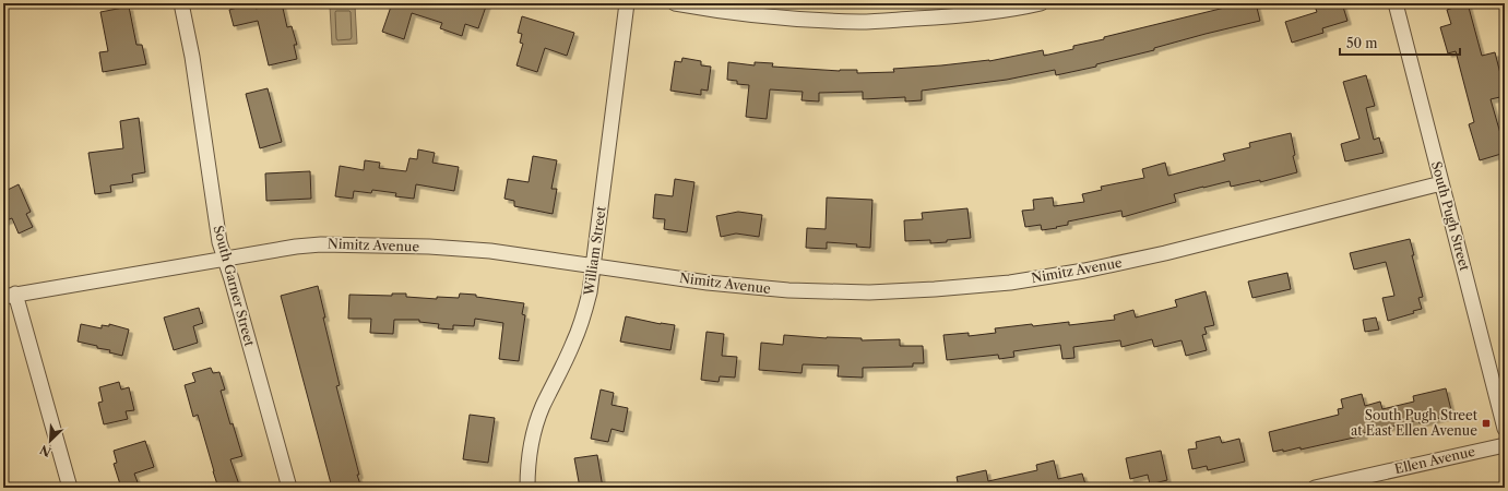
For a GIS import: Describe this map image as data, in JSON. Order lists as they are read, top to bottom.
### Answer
{
  "streets": {
    "street": [
      "South Pugh Street",
      "Nimitz Avenue",
      "William Street",
      "South Garner Street",
      "Ellen Avenue"
    ]
  },
  "crossings": [
    ["South Pugh Street", "Nimitz Avenue"],
    ["Nimitz Avenue", "William Street"],
    ["Nimitz Avenue", "South Garner Street"]
  ],
  "places": {
    "transit": ["South Pugh Street at East Ellen Avenue"]
  },
  "scale_bar": "50 m",
  "north": "bottom left"
}
